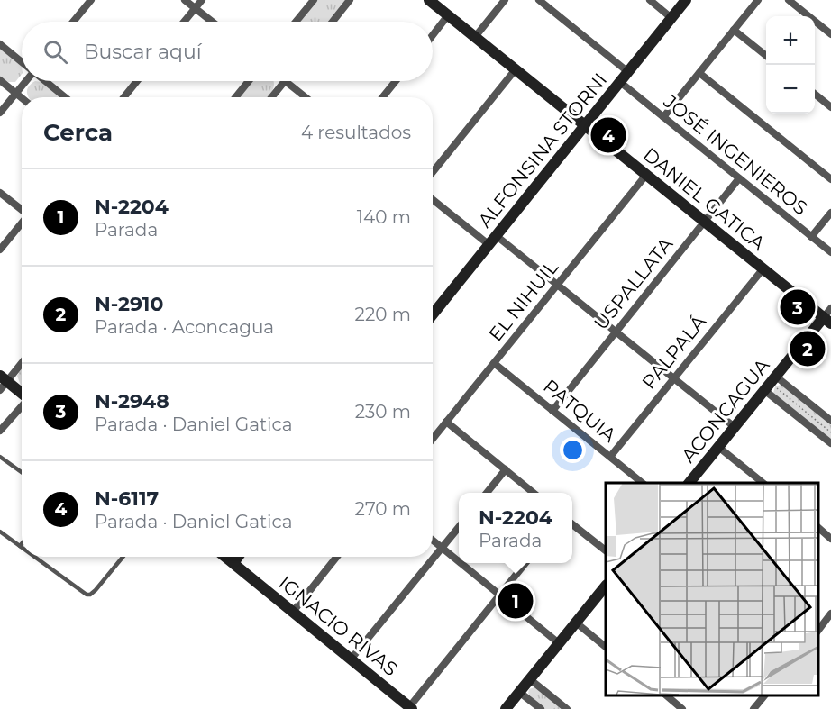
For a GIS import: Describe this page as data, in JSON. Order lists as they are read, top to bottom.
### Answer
{
  "streets": {
    "main road": [
      "ALFONSINA STORNI",
      "DANIEL GATICA",
      "ACONCAGUA",
      "IGNACIO RIVAS"
    ],
    "street": [
      "JOSÉ INGENIEROS",
      "USPALLATA",
      "EL NIHUIL",
      "PALPALÁ",
      "PATQUIA"
    ]
  },
  "crossings": [
    ["ALFONSINA STORNI", "JOSÉ INGENIEROS"],
    ["ALFONSINA STORNI", "DANIEL GATICA"],
    ["JOSÉ INGENIEROS", "USPALLATA"],
    ["DANIEL GATICA", "USPALLATA"],
    ["DANIEL GATICA", "EL NIHUIL"],
    ["DANIEL GATICA", "PALPALÁ"],
    ["DANIEL GATICA", "ACONCAGUA"],
    ["USPALLATA", "PATQUIA"],
    ["EL NIHUIL", "PATQUIA"],
    ["PALPALÁ", "PATQUIA"]
  ],
  "page": {
    "map_buttons": ["+", "−"],
    "search": "Buscar aquí",
    "heading": ["Cerca", "4 resultados"],
    "pins": [
      "4",
      "3",
      "2",
      "1"
    ],
    "list": [
      {
        "mark": "1",
        "name": "N-2204",
        "note": "Parada",
        "value": "140 m"
      },
      {
        "mark": "2",
        "name": "N-2910",
        "note": "Parada · Aconcagua",
        "value": "220 m"
      },
      {
        "mark": "3",
        "name": "N-2948",
        "note": "Parada · Daniel Gatica",
        "value": "230 m"
      },
      {
        "mark": "4",
        "name": "N-6117",
        "note": "Parada · Daniel Gatica",
        "value": "270 m"
      }
    ],
    "popup": ["N-2204", "Parada"]
  }
}
